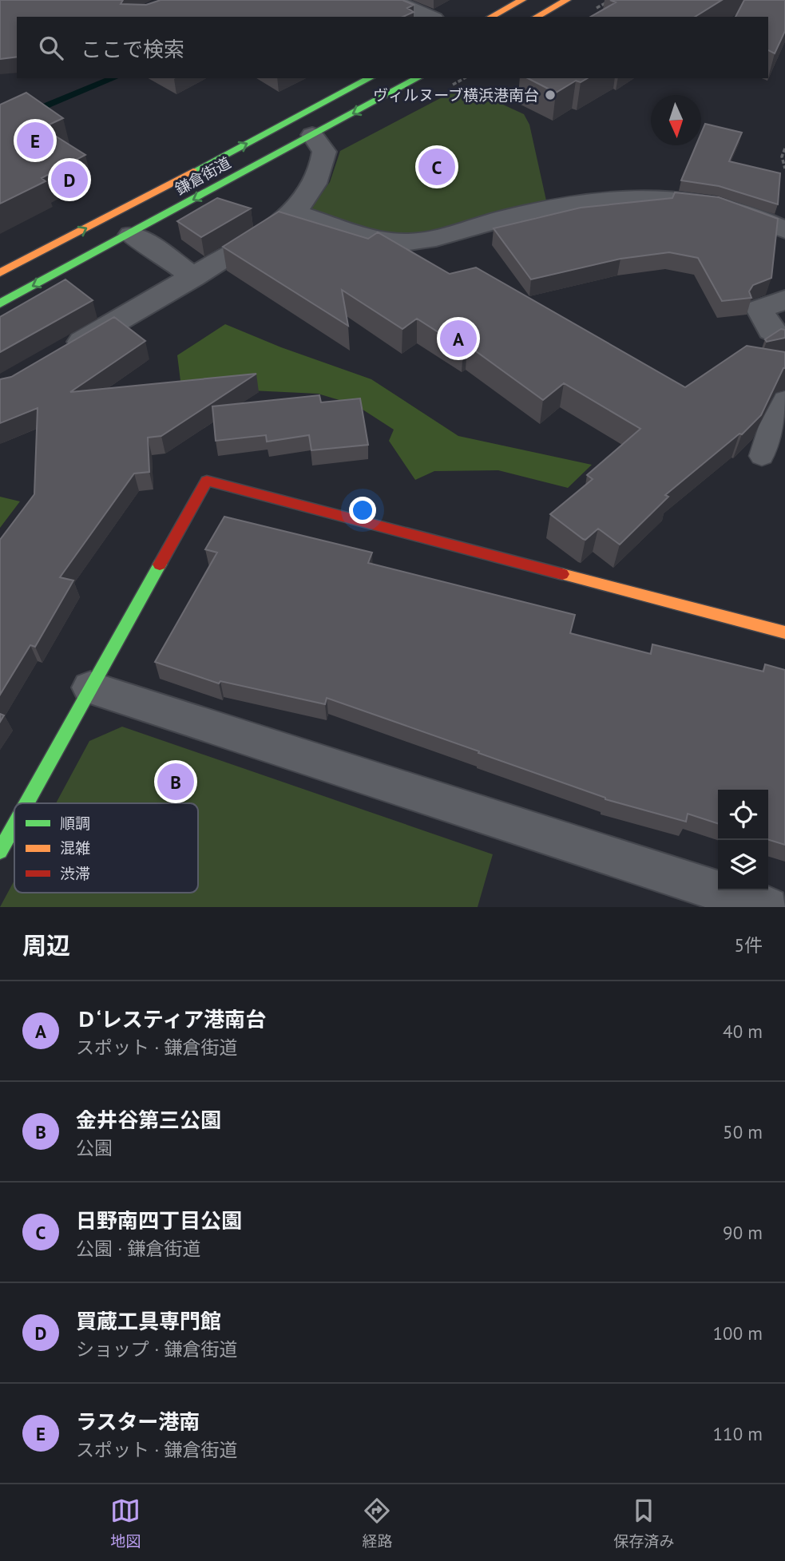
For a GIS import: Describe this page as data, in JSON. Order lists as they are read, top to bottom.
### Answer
{
  "streets": {
    "main road": ["鎌倉街道"]
  },
  "places": ["ヴィルヌーブ横浜港南台"],
  "legend": ["順調", "混雑", "渋滞"],
  "north": "bottom",
  "page": {
    "search": "ここで検索",
    "pins": [
      "E",
      "C",
      "D",
      "A",
      "B"
    ],
    "heading": ["周辺", "5件"],
    "list": [
      {
        "mark": "A",
        "name": "Ｄ‘レスティア港南台",
        "note": "スポット · 鎌倉街道",
        "value": "40 m"
      },
      {
        "mark": "B",
        "name": "金井谷第三公園",
        "note": "公園",
        "value": "50 m"
      },
      {
        "mark": "C",
        "name": "日野南四丁目公園",
        "note": "公園 · 鎌倉街道",
        "value": "90 m"
      },
      {
        "mark": "D",
        "name": "買蔵工具専門館",
        "note": "ショップ · 鎌倉街道",
        "value": "100 m"
      },
      {
        "mark": "E",
        "name": "ラスター港南",
        "note": "スポット · 鎌倉街道",
        "value": "110 m"
      }
    ],
    "nav": ["地図", "経路", "保存済み"]
  }
}
